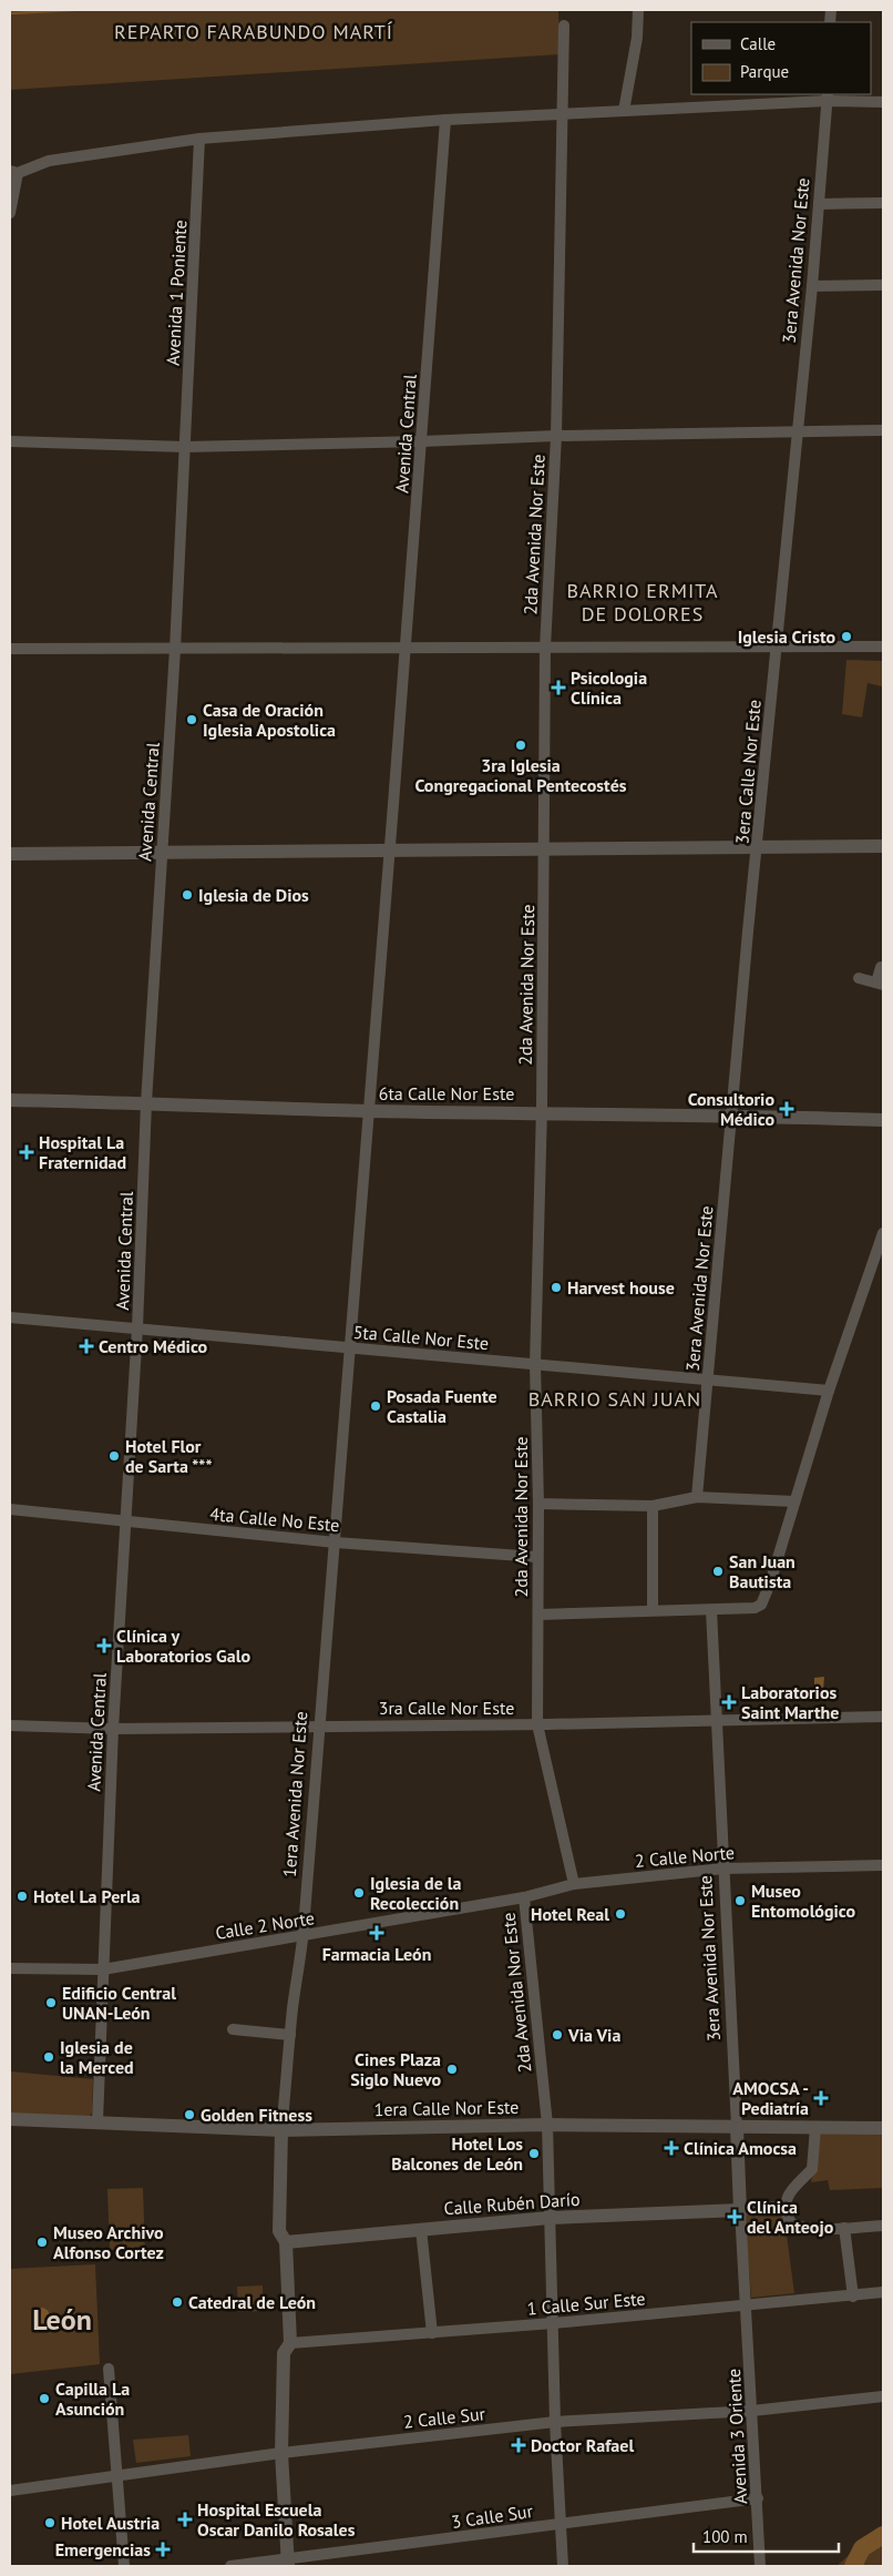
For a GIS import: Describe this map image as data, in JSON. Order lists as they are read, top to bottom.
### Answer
{
  "streets": {
    "street": [
      "3era Avenida Nor Este",
      "Avenida 1 Poniente",
      "Avenida Central",
      "2da Avenida Nor Este",
      "3era Calle Nor Este",
      "6ta Calle Nor Este",
      "5ta Calle Nor Este",
      "4ta Calle No Este",
      "3ra Calle Nor Este",
      "1era Avenida Nor Este",
      "2 Calle Norte",
      "Calle 2 Norte",
      "1era Calle Nor Este",
      "Calle Rubén Darío",
      "1 Calle Sur Este",
      "2 Calle Sur",
      "Avenida 3 Oriente",
      "3 Calle Sur"
    ]
  },
  "crossings": [
    ["3era Avenida Nor Este", "3era Calle Nor Este"],
    ["3era Avenida Nor Este", "6ta Calle Nor Este"],
    ["3era Avenida Nor Este", "5ta Calle Nor Este"],
    ["3era Avenida Nor Este", "3ra Calle Nor Este"],
    ["3era Avenida Nor Este", "2 Calle Norte"],
    ["3era Avenida Nor Este", "1era Calle Nor Este"],
    ["3era Avenida Nor Este", "Calle Rubén Darío"],
    ["3era Avenida Nor Este", "1 Calle Sur Este"],
    ["3era Avenida Nor Este", "Avenida 3 Oriente"],
    ["Avenida 1 Poniente", "Avenida Central"],
    ["Avenida Central", "6ta Calle Nor Este"],
    ["Avenida Central", "5ta Calle Nor Este"],
    ["Avenida Central", "4ta Calle No Este"],
    ["Avenida Central", "3ra Calle Nor Este"],
    ["Avenida Central", "1era Avenida Nor Este"],
    ["Avenida Central", "Calle 2 Norte"],
    ["Avenida Central", "1era Calle Nor Este"],
    ["2da Avenida Nor Este", "6ta Calle Nor Este"],
    ["2da Avenida Nor Este", "5ta Calle Nor Este"],
    ["2da Avenida Nor Este", "4ta Calle No Este"],
    ["2da Avenida Nor Este", "3ra Calle Nor Este"],
    ["2da Avenida Nor Este", "2 Calle Norte"],
    ["2da Avenida Nor Este", "Calle 2 Norte"],
    ["2da Avenida Nor Este", "1era Calle Nor Este"],
    ["2da Avenida Nor Este", "Calle Rubén Darío"],
    ["2da Avenida Nor Este", "1 Calle Sur Este"],
    ["2da Avenida Nor Este", "2 Calle Sur"],
    ["2da Avenida Nor Este", "3 Calle Sur"],
    ["3era Calle Nor Este", "6ta Calle Nor Este"],
    ["5ta Calle Nor Este", "1era Avenida Nor Este"],
    ["4ta Calle No Este", "1era Avenida Nor Este"],
    ["3ra Calle Nor Este", "1era Avenida Nor Este"],
    ["1era Avenida Nor Este", "Calle 2 Norte"],
    ["1era Avenida Nor Este", "1era Calle Nor Este"],
    ["1era Avenida Nor Este", "Calle Rubén Darío"],
    ["1era Avenida Nor Este", "1 Calle Sur Este"],
    ["1era Avenida Nor Este", "2 Calle Sur"],
    ["1era Avenida Nor Este", "3 Calle Sur"],
    ["2 Calle Norte", "Calle 2 Norte"],
    ["1 Calle Sur Este", "Avenida 3 Oriente"],
    ["2 Calle Sur", "Avenida 3 Oriente"],
    ["Avenida 3 Oriente", "3 Calle Sur"]
  ],
  "districts": [
    "REPARTO FARABUNDO MARTÍ",
    "BARRIO ERMITA DE DOLORES",
    "BARRIO SAN JUAN",
    "León"
  ],
  "places": {
    "other": [
      "Iglesia Cristo",
      "Casa de Oración Iglesia Apostolica",
      "3ra Iglesia Congregacional Pentecostés",
      "Iglesia de Dios",
      "Harvest house",
      "Posada Fuente Castalia",
      "Hotel Flor de Sarta ***",
      "San Juan Bautista",
      "Iglesia de la Recolección",
      "Hotel La Perla",
      "Museo Entomológico",
      "Hotel Real",
      "Edificio Central UNAN-León",
      "Via Via",
      "Iglesia de la Merced",
      "Cines Plaza Siglo Nuevo",
      "Golden Fitness",
      "Hotel Los Balcones de León",
      "Museo Archivo Alfonso Cortez",
      "Catedral de León",
      "Capilla La Asunción",
      "Hotel Austria"
    ],
    "health": [
      "Psicologia Clínica",
      "Consultorio Médico",
      "Hospital La Fraternidad",
      "Centro Médico",
      "Clínica y Laboratorios Galo",
      "Laboratorios Saint Marthe",
      "Farmacia León",
      "AMOCSA - Pediatría",
      "Clínica Amocsa",
      "Clínica del Anteojo",
      "Doctor Rafael",
      "Hospital Escuela Oscar Danilo Rosales",
      "Emergencias"
    ]
  },
  "legend": ["Calle", "Parque"],
  "scale_bar": "100 m"
}
